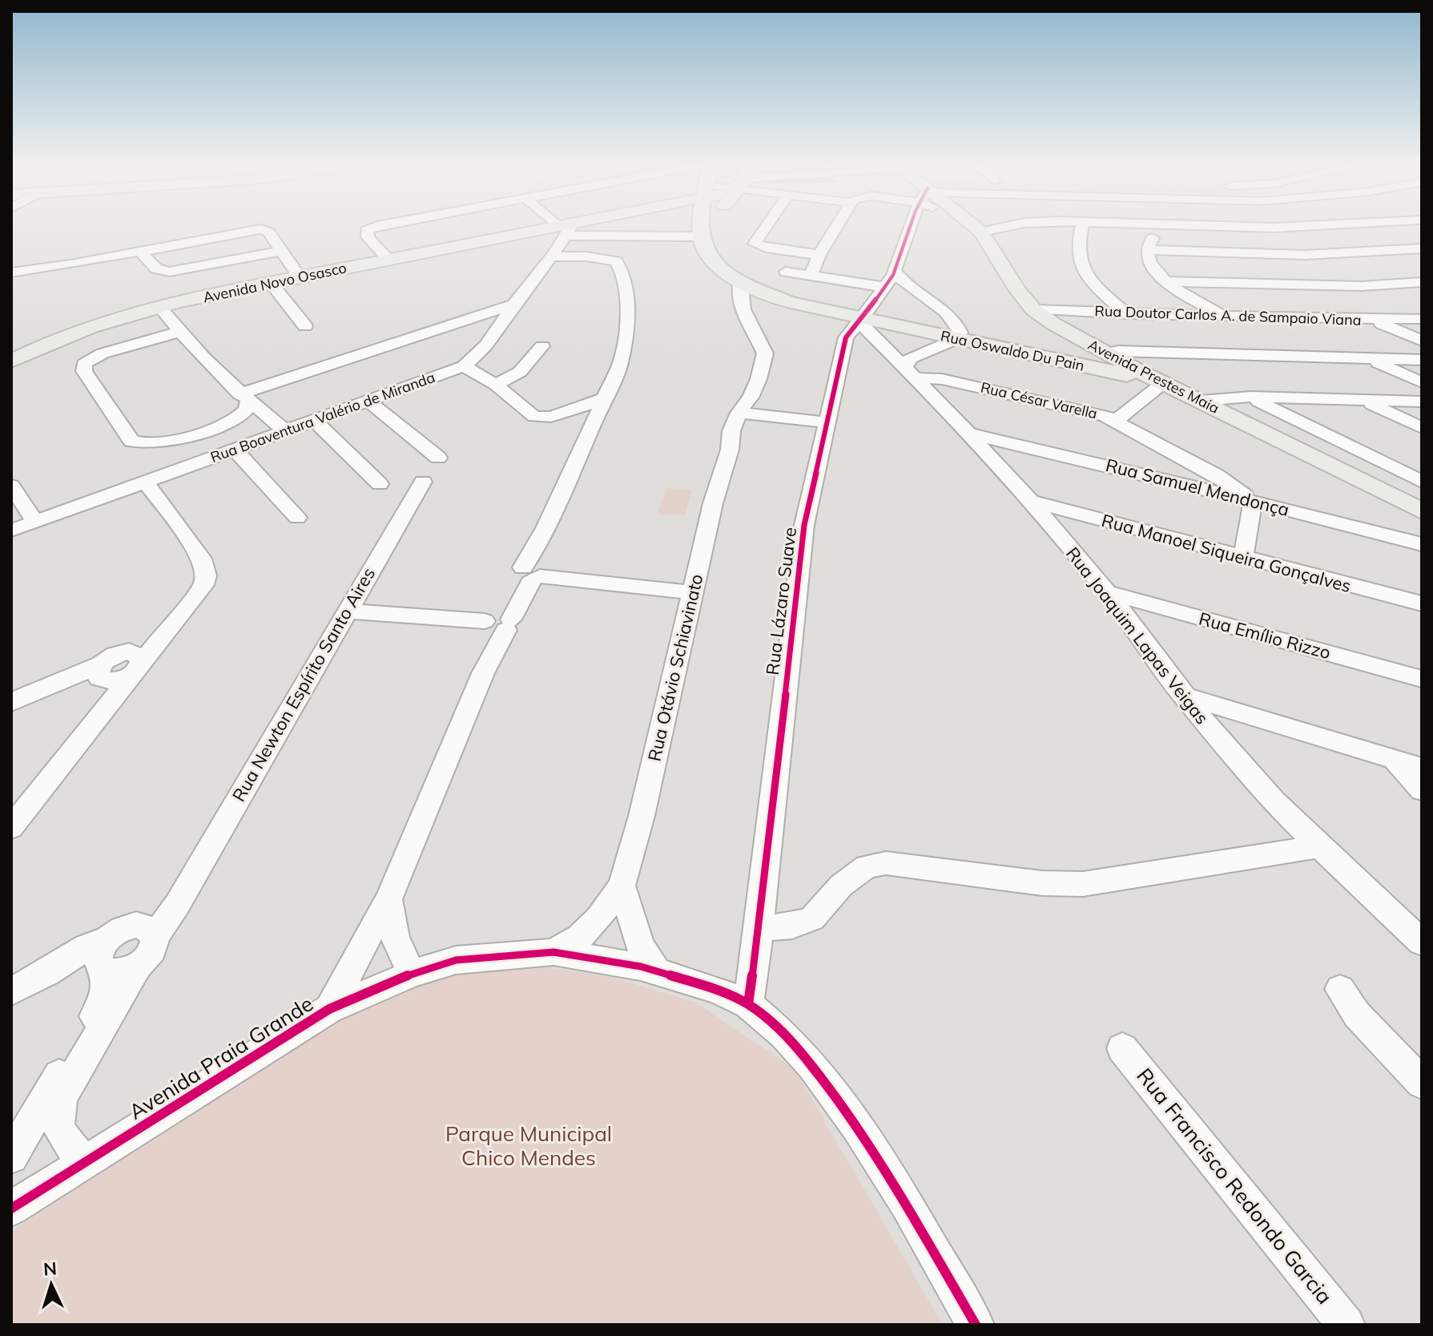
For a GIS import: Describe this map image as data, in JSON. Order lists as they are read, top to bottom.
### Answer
{
  "streets": {
    "main road": ["Avenida Novo Osasco", "Rua Oswaldo Du Pain", "Avenida Prestes Maia"],
    "street": [
      "Rua Doutor Carlos A. de Sampaio Viana",
      "Rua César Varella",
      "Rua Boaventura Valério de Miranda",
      "Rua Samuel Mendonça",
      "Rua Manoel Siqueira Gonçalves",
      "Rua Lázaro Suave",
      "Rua Joaquim Lapas Veigas",
      "Rua Emílio Rizzo",
      "Rua Otávio Schiavinato",
      "Rua Newton Espírito Santo Aires",
      "Avenida Praia Grande",
      "Rua Francisco Redondo Garcia"
    ]
  },
  "crossings": [
    ["Avenida Novo Osasco", "Rua Boaventura Valério de Miranda"],
    ["Rua Doutor Carlos A. de Sampaio Viana", "Avenida Prestes Maia"],
    ["Rua Oswaldo Du Pain", "Avenida Prestes Maia"],
    ["Rua Oswaldo Du Pain", "Rua Lázaro Suave"],
    ["Rua Oswaldo Du Pain", "Rua Joaquim Lapas Veigas"],
    ["Rua César Varella", "Rua Samuel Mendonça"],
    ["Rua César Varella", "Rua Joaquim Lapas Veigas"],
    ["Rua Samuel Mendonça", "Rua Joaquim Lapas Veigas"],
    ["Rua Manoel Siqueira Gonçalves", "Rua Joaquim Lapas Veigas"],
    ["Rua Lázaro Suave", "Rua Joaquim Lapas Veigas"],
    ["Rua Lázaro Suave", "Avenida Praia Grande"],
    ["Rua Joaquim Lapas Veigas", "Rua Emílio Rizzo"],
    ["Rua Otávio Schiavinato", "Avenida Praia Grande"]
  ],
  "parks": ["Parque Municipal Chico Mendes"],
  "north": "top"
}
